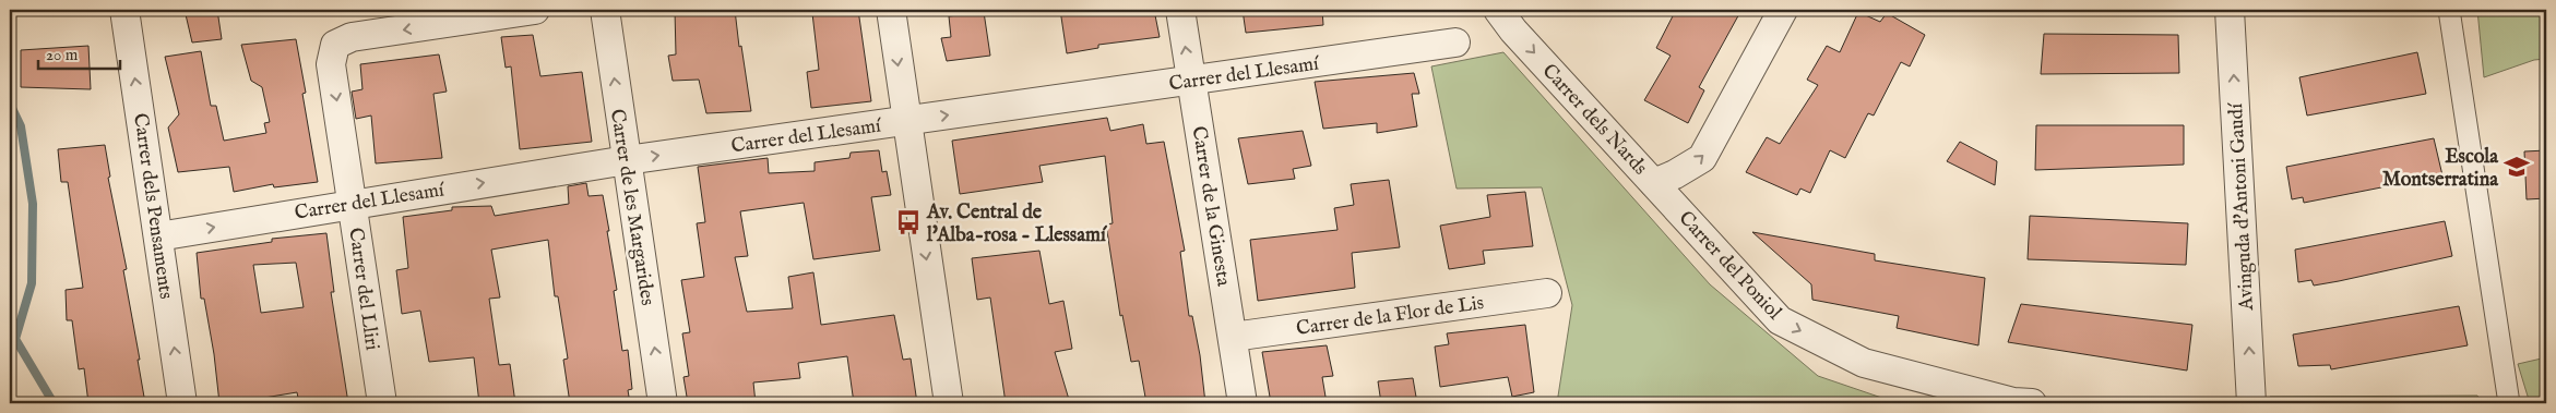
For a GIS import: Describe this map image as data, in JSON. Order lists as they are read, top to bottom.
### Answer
{
  "streets": {
    "street": [
      "Carrer del Llesamí",
      "Carrer dels Nards",
      "Carrer dels Pensaments",
      "Carrer de la Ginesta",
      "Carrer de les Margarides",
      "Avinguda d'Antoni Gaudí",
      "Carrer del Poniol",
      "Carrer del Lliri",
      "Carrer de la Flor de Lis"
    ]
  },
  "crossings": [
    ["Carrer del Llesamí", "Carrer dels Pensaments"],
    ["Carrer del Llesamí", "Carrer de la Ginesta"],
    ["Carrer del Llesamí", "Carrer de les Margarides"],
    ["Carrer del Llesamí", "Carrer del Lliri"],
    ["Carrer dels Nards", "Carrer del Poniol"],
    ["Carrer de la Ginesta", "Carrer de la Flor de Lis"]
  ],
  "one_way": [
    "Carrer del Llesamí",
    "Carrer dels Pensaments",
    "Carrer de les Margarides",
    "Carrer del Poniol"
  ],
  "places": {
    "school or university": ["Escola Montserratina"],
    "bus stop": ["Av. Central de l'Alba-rosa - Llessamí"]
  },
  "scale_bar": "20 m"
}
